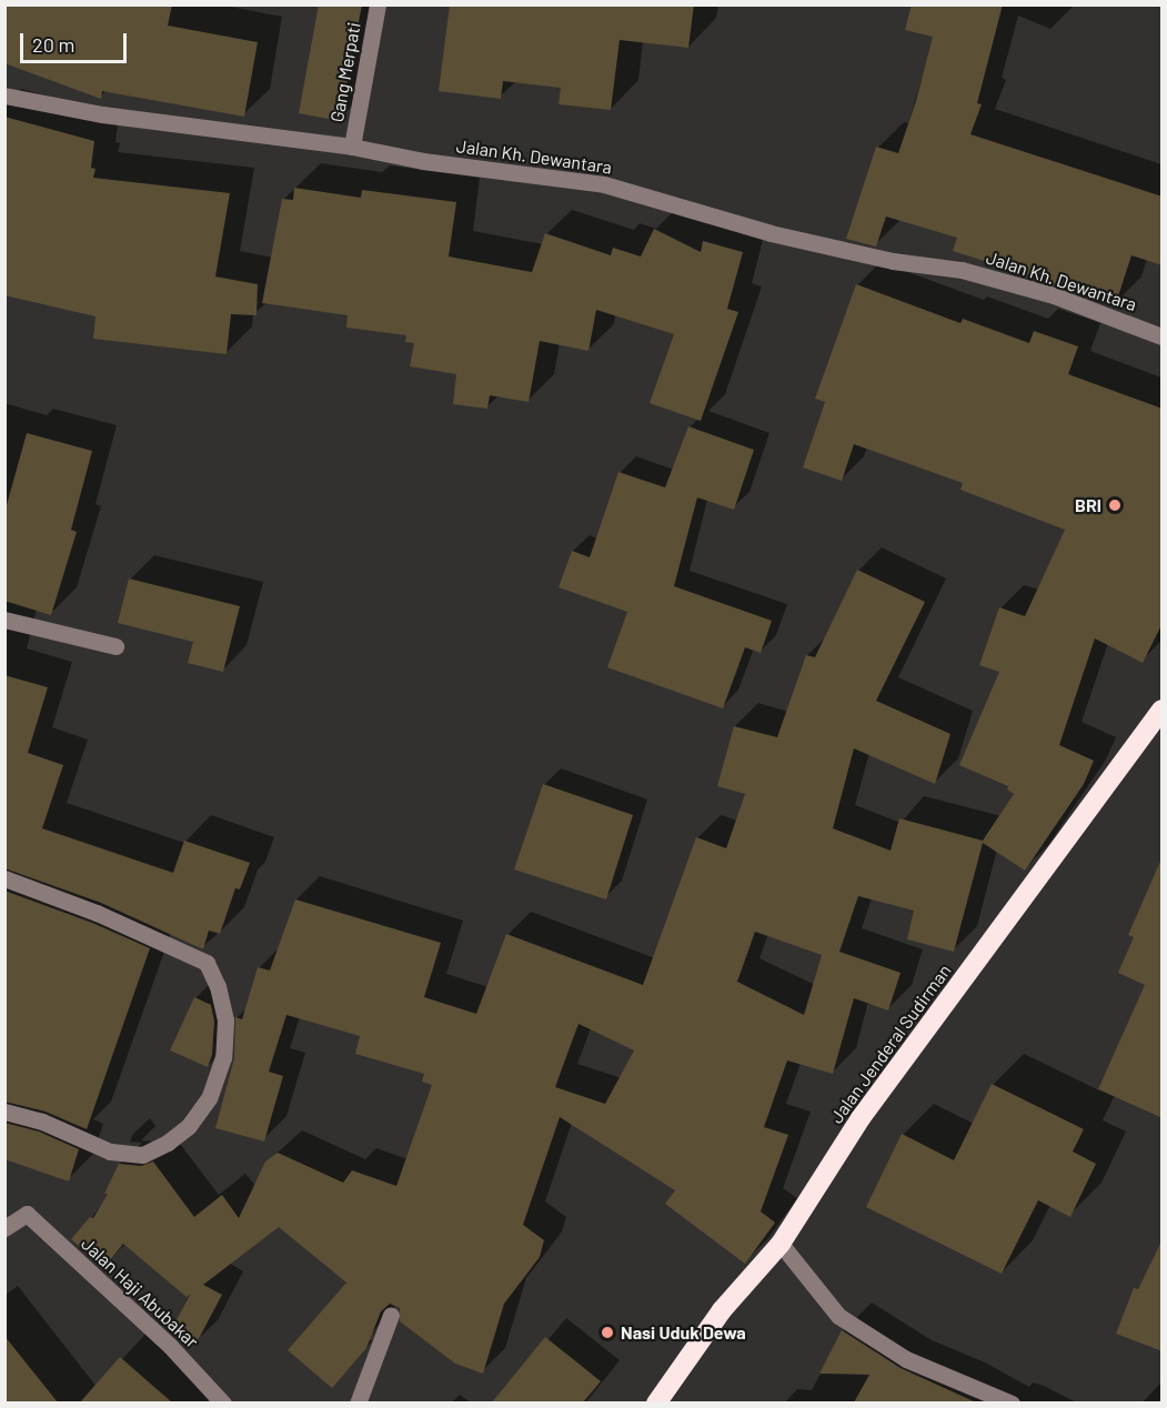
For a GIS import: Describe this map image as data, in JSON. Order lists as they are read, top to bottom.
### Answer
{
  "streets": {
    "highway": ["Jalan Jenderal Sudirman"],
    "street": ["Gang Merpati", "Jalan Kh. Dewantara", "Jalan Haji Abubakar"]
  },
  "crossings": [
    ["Gang Merpati", "Jalan Kh. Dewantara"]
  ],
  "places": ["BRI", "Nasi Uduk Dewa"],
  "scale_bar": "20 m"
}
